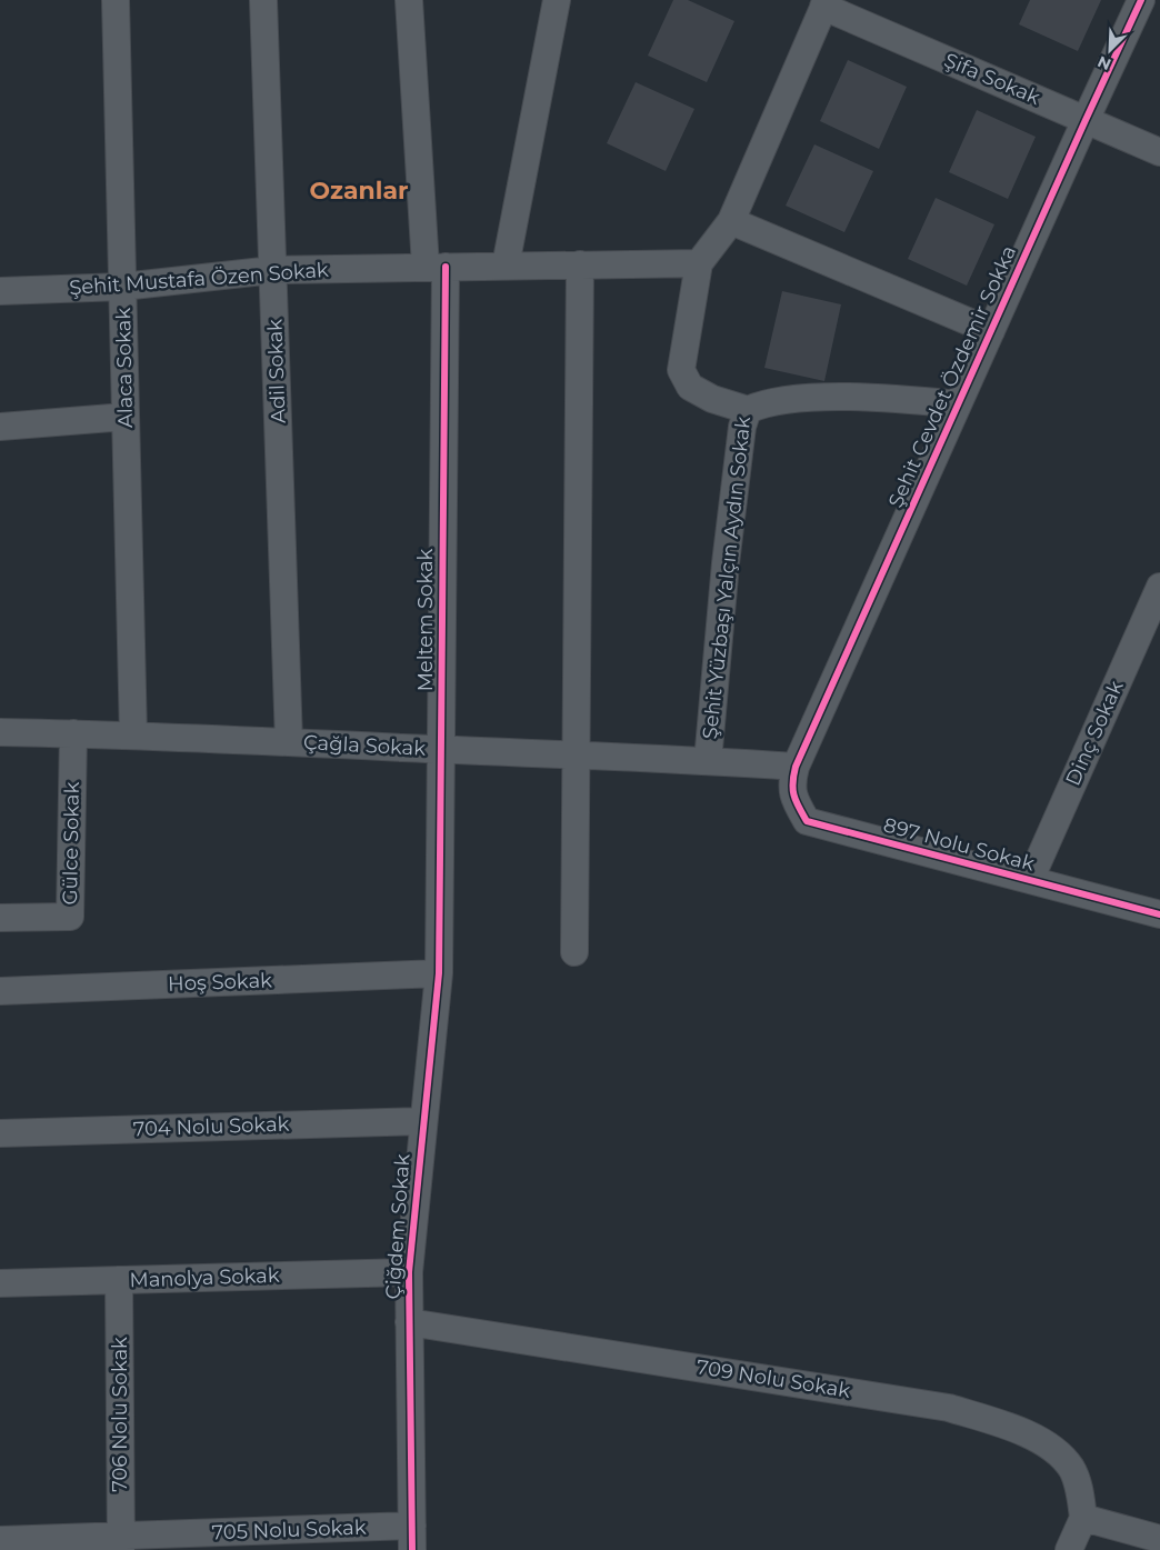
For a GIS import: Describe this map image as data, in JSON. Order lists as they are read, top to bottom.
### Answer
{
  "streets": {
    "street": [
      "Şifa Sokak",
      "Şehit Mustafa Özen Sokak",
      "Alaca Sokak",
      "Adil Sokak",
      "Şehit Cevdet Özdemir Sokka",
      "Şehit Yüzbaşı Yalçın Aydın Sokak",
      "Meltem Sokak",
      "Dinç Sokak",
      "Çağla Sokak",
      "Gülce Sokak",
      "897 Nolu Sokak",
      "Hoş Sokak",
      "704 Nolu Sokak",
      "Çiğdem Sokak",
      "Manolya Sokak",
      "709 Nolu Sokak",
      "706 Nolu Sokak",
      "705 Nolu Sokak"
    ]
  },
  "crossings": [
    ["Şifa Sokak", "Şehit Cevdet Özdemir Sokka"],
    ["Şifa Sokak", "Şehit Yüzbaşı Yalçın Aydın Sokak"],
    ["Şehit Mustafa Özen Sokak", "Alaca Sokak"],
    ["Şehit Mustafa Özen Sokak", "Adil Sokak"],
    ["Şehit Mustafa Özen Sokak", "Şehit Yüzbaşı Yalçın Aydın Sokak"],
    ["Şehit Mustafa Özen Sokak", "Meltem Sokak"],
    ["Alaca Sokak", "Çağla Sokak"],
    ["Adil Sokak", "Çağla Sokak"],
    ["Şehit Cevdet Özdemir Sokka", "Çağla Sokak"],
    ["Şehit Cevdet Özdemir Sokka", "897 Nolu Sokak"],
    ["Şehit Yüzbaşı Yalçın Aydın Sokak", "Çağla Sokak"],
    ["Meltem Sokak", "Çağla Sokak"],
    ["Meltem Sokak", "Hoş Sokak"],
    ["Meltem Sokak", "Çiğdem Sokak"],
    ["Dinç Sokak", "897 Nolu Sokak"],
    ["Çağla Sokak", "Gülce Sokak"],
    ["Çağla Sokak", "897 Nolu Sokak"],
    ["Hoş Sokak", "Çiğdem Sokak"],
    ["704 Nolu Sokak", "Çiğdem Sokak"],
    ["Çiğdem Sokak", "Manolya Sokak"],
    ["Çiğdem Sokak", "709 Nolu Sokak"],
    ["Çiğdem Sokak", "705 Nolu Sokak"],
    ["Manolya Sokak", "706 Nolu Sokak"],
    ["706 Nolu Sokak", "705 Nolu Sokak"]
  ],
  "districts": ["Ozanlar"],
  "north": "bottom left"
}
